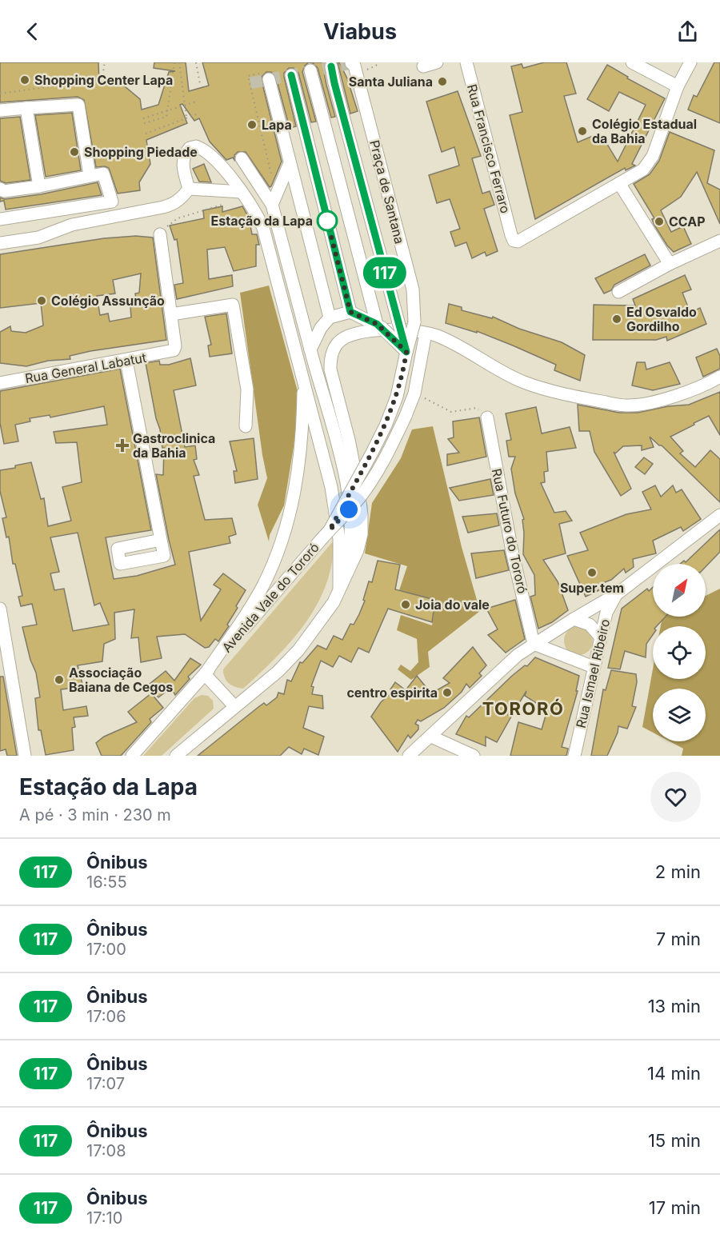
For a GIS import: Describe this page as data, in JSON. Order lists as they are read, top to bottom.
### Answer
{
  "streets": {
    "street": [
      "Rua Francisco Ferraro",
      "Praça de Santana",
      "Rua General Labatut",
      "Rua Futuro do Tororó",
      "Avenida Vale do Tororó",
      "Rua Ismael Ribeiro"
    ]
  },
  "crossings": [
    ["Praça de Santana", "Avenida Vale do Tororó"]
  ],
  "districts": ["TORORÓ"],
  "places": {
    "other": [
      "Shopping Center Lapa",
      "Santa Juliana",
      "Lapa",
      "Colégio Estadual da Bahia",
      "Shopping Piedade",
      "Estação da Lapa",
      "CCAP",
      "Colégio Assunção",
      "Ed Osvaldo Gordilho",
      "Super tem",
      "Joia do vale",
      "Associação Baiana de Cegos",
      "centro espirita"
    ],
    "health": ["Gastroclinica da Bahia"]
  },
  "lines": ["bus line 117"],
  "north": "top right",
  "page": {
    "header": "Viabus",
    "on_map": "117",
    "heading": ["Estação da Lapa", "A pé · 3 min · 230 m"],
    "list": [
      {
        "mark": "117",
        "name": "Ônibus",
        "note": "16:55",
        "value": "2 min"
      },
      {
        "mark": "117",
        "name": "Ônibus",
        "note": "17:00",
        "value": "7 min"
      },
      {
        "mark": "117",
        "name": "Ônibus",
        "note": "17:06",
        "value": "13 min"
      },
      {
        "mark": "117",
        "name": "Ônibus",
        "note": "17:07",
        "value": "14 min"
      },
      {
        "mark": "117",
        "name": "Ônibus",
        "note": "17:08",
        "value": "15 min"
      },
      {
        "mark": "117",
        "name": "Ônibus",
        "note": "17:10",
        "value": "17 min"
      }
    ]
  }
}
